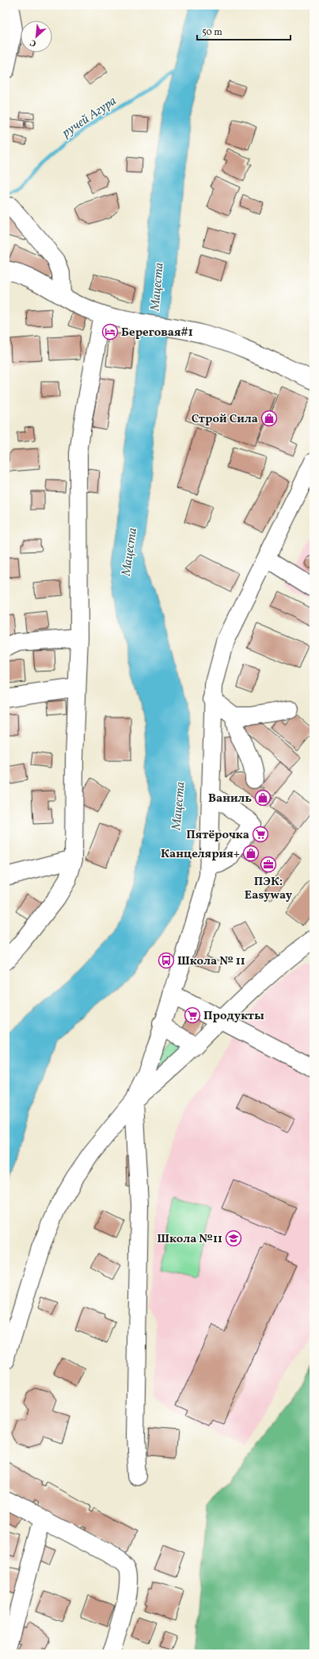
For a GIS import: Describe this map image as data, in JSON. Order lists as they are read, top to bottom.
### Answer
{
  "water": ["ручей Агура", "Мацеста"],
  "places": {
    "hotel": ["Береговая#1"],
    "shop": ["Строй Сила", "Ваниль", "Канцелярия+"],
    "supermarket": ["Пятёрочка", "Продукты"],
    "office": ["ПЭК: Easyway"],
    "bus stop": ["Школа № 11"],
    "school or university": ["Школа №11"]
  },
  "scale_bar": "50 m",
  "north": "bottom left"
}
